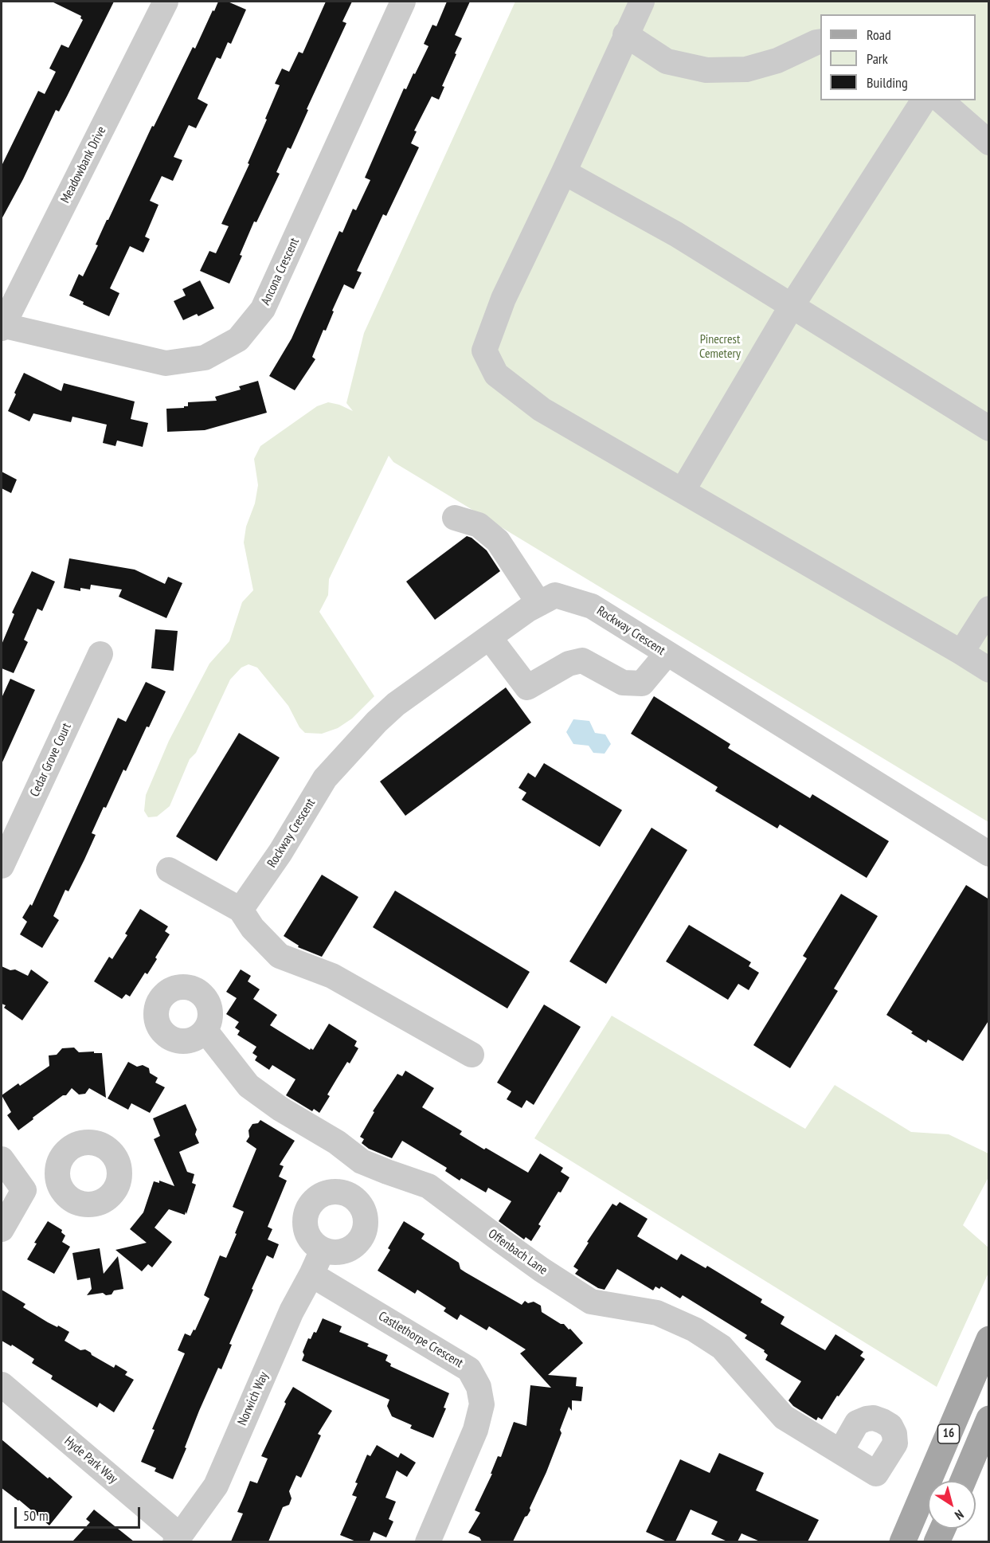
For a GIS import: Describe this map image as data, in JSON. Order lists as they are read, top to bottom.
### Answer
{
  "streets": {
    "main road": ["16"],
    "street": [
      "Meadowbank Drive",
      "Ancona Crescent",
      "Rockway Crescent",
      "Cedar Grove Court",
      "Offenbach Lane",
      "Castlethorpe Crescent",
      "Norwich Way",
      "Hyde Park Way"
    ]
  },
  "crossings": [
    ["Meadowbank Drive", "Ancona Crescent"],
    ["Castlethorpe Crescent", "Norwich Way"],
    ["Norwich Way", "Hyde Park Way"]
  ],
  "parks": ["Pinecrest Cemetery"],
  "legend": ["Road", "Park", "Building"],
  "scale_bar": "50 m",
  "north": "bottom right"
}
